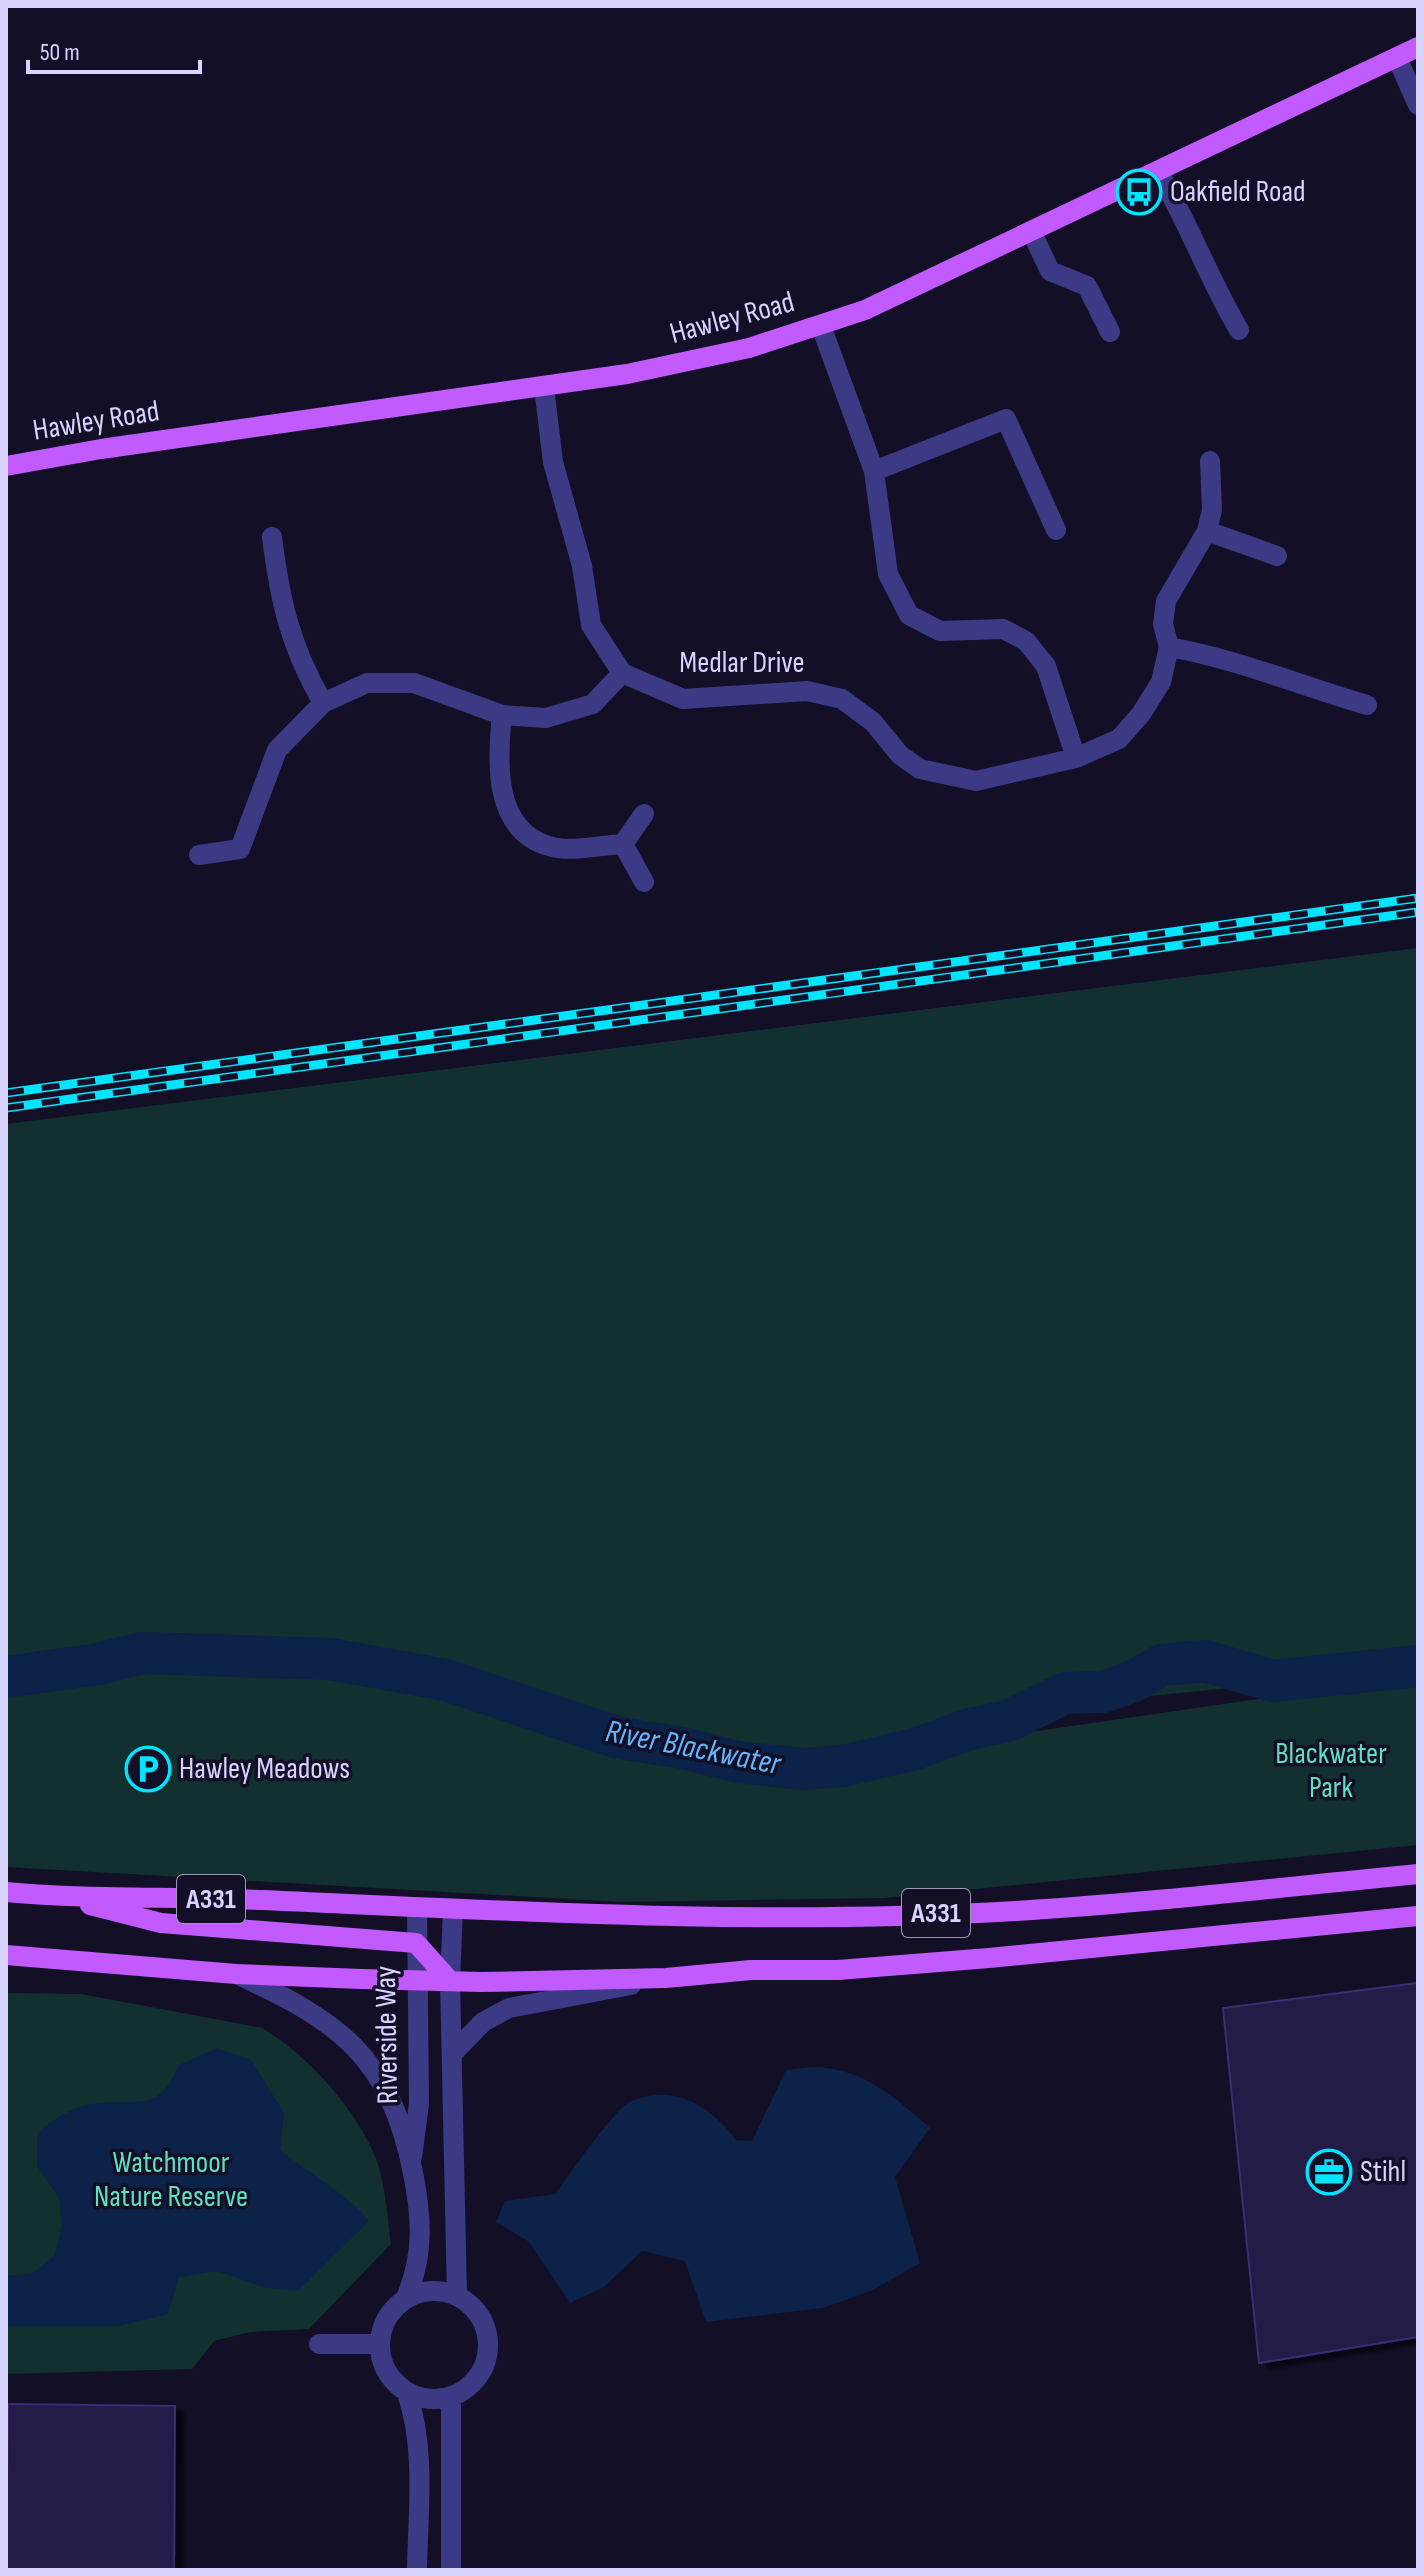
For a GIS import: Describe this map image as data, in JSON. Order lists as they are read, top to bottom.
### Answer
{
  "streets": {
    "main road": ["Hawley Road", "A331"],
    "street": ["Medlar Drive", "Riverside Way"]
  },
  "crossings": [
    ["A331", "Riverside Way"]
  ],
  "water": ["River Blackwater"],
  "parks": ["Blackwater Park", "Watchmoor Nature Reserve"],
  "places": {
    "bus stop": ["Oakfield Road"],
    "parking": ["Hawley Meadows"],
    "office": ["Stihl"]
  },
  "scale_bar": "50 m"
}
